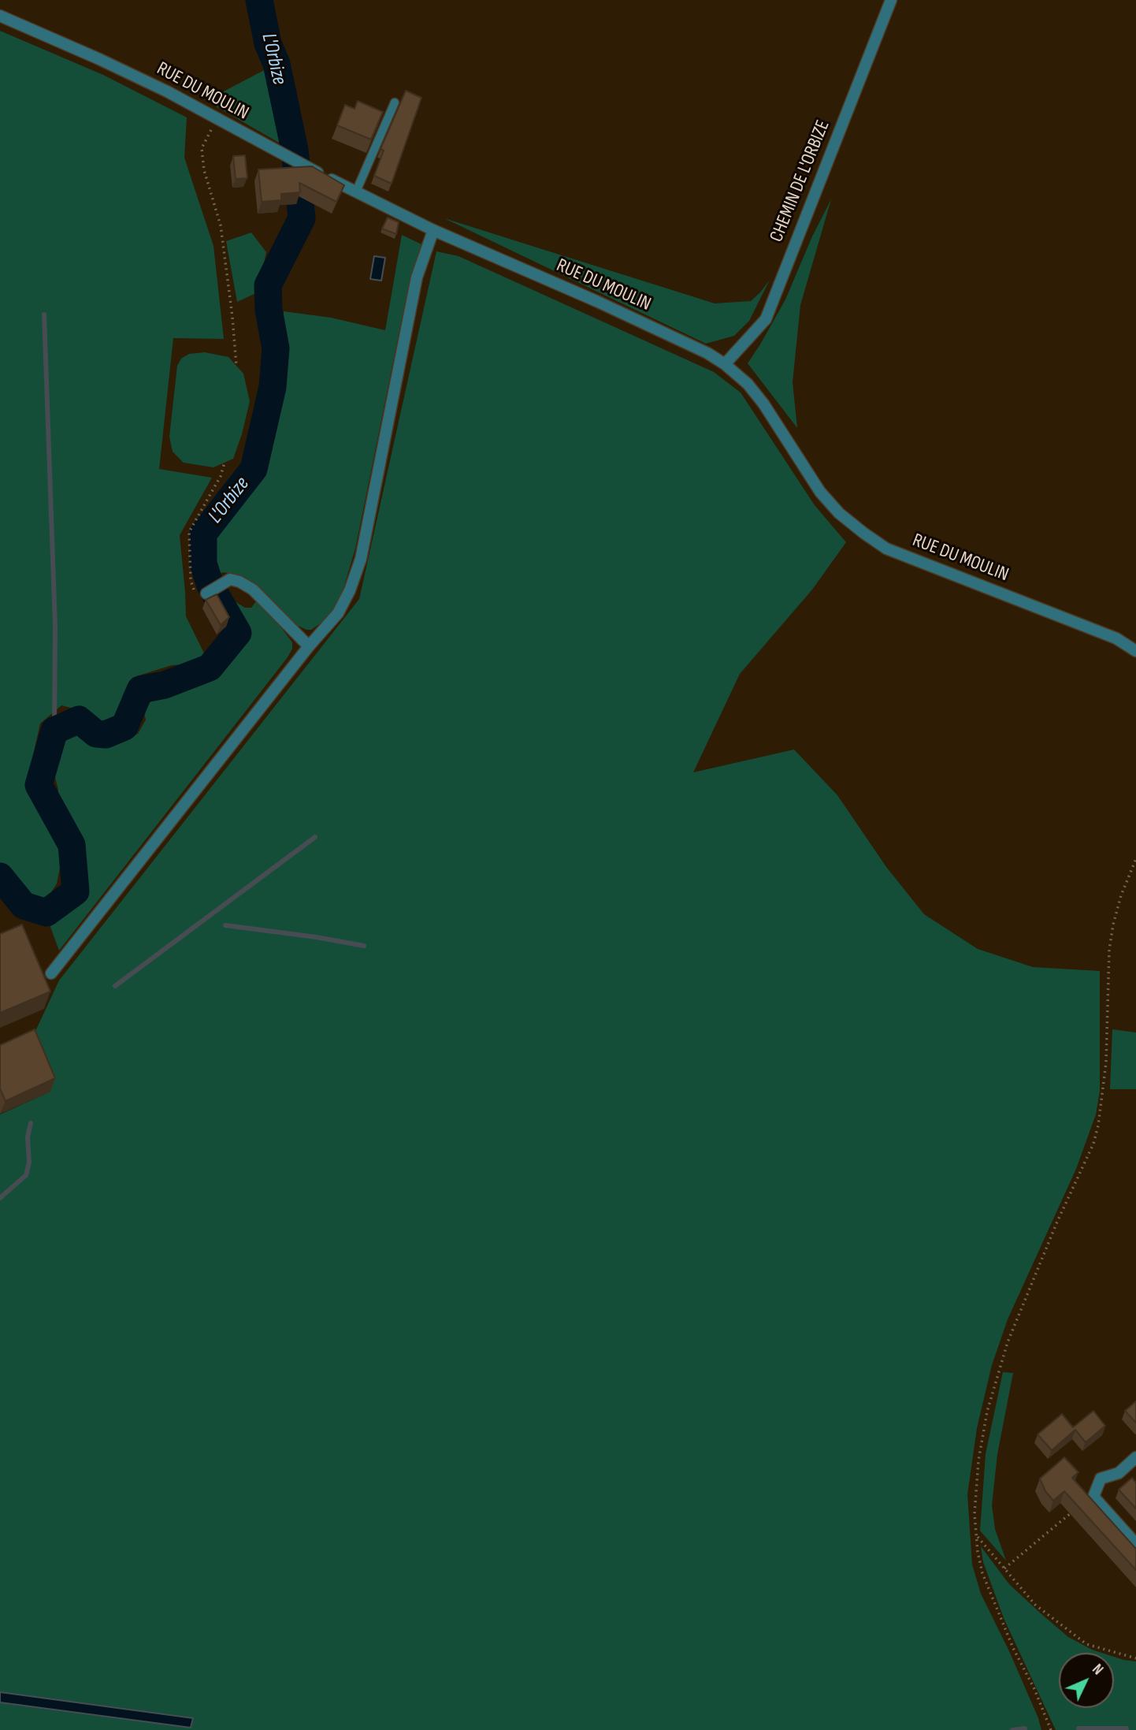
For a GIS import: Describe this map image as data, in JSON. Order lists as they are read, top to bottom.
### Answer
{
  "streets": {
    "street": ["RUE DU MOULIN", "CHEMIN DE L'ORBIZE"]
  },
  "crossings": [
    ["RUE DU MOULIN", "CHEMIN DE L'ORBIZE"]
  ],
  "water": ["L'Orbize"],
  "north": "top right"
}
